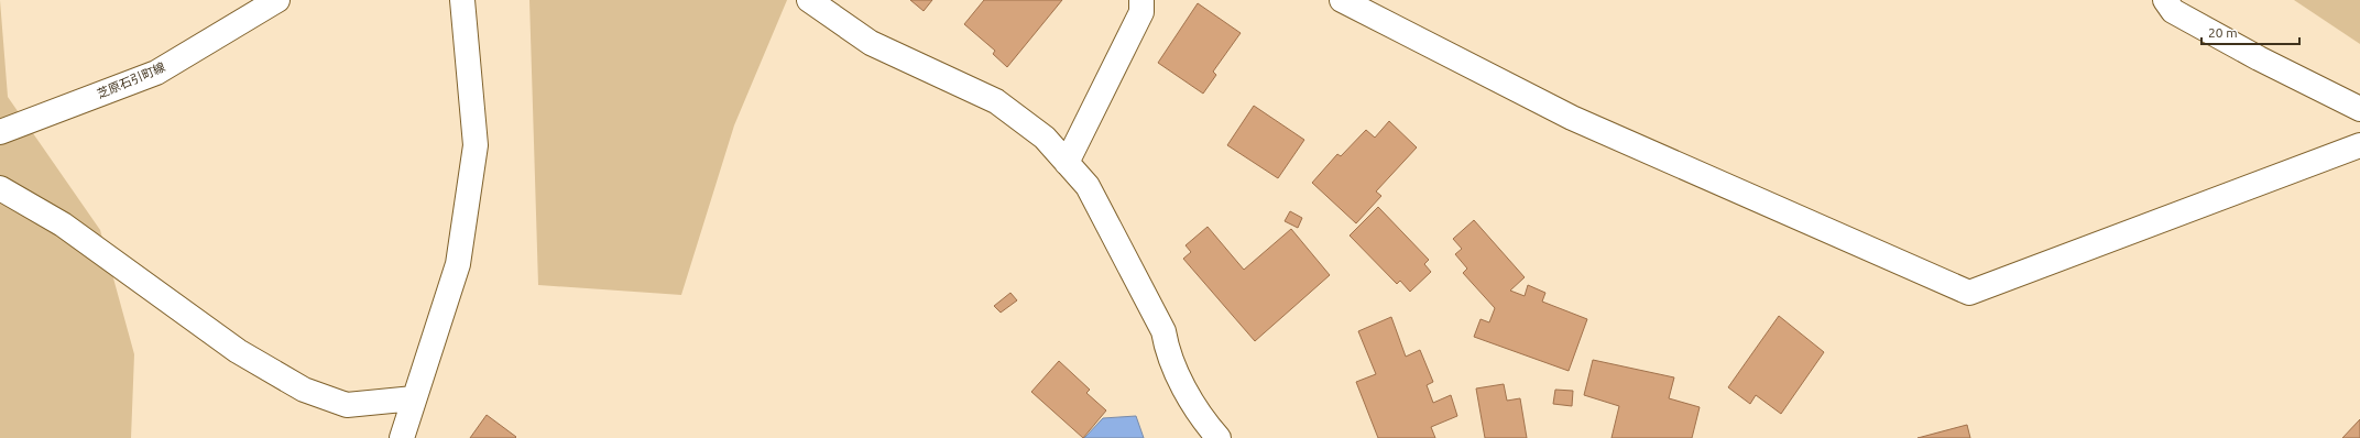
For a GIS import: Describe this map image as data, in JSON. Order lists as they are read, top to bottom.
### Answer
{
  "streets": {
    "street": ["芝原石引町線"]
  },
  "scale_bar": "20 m"
}
